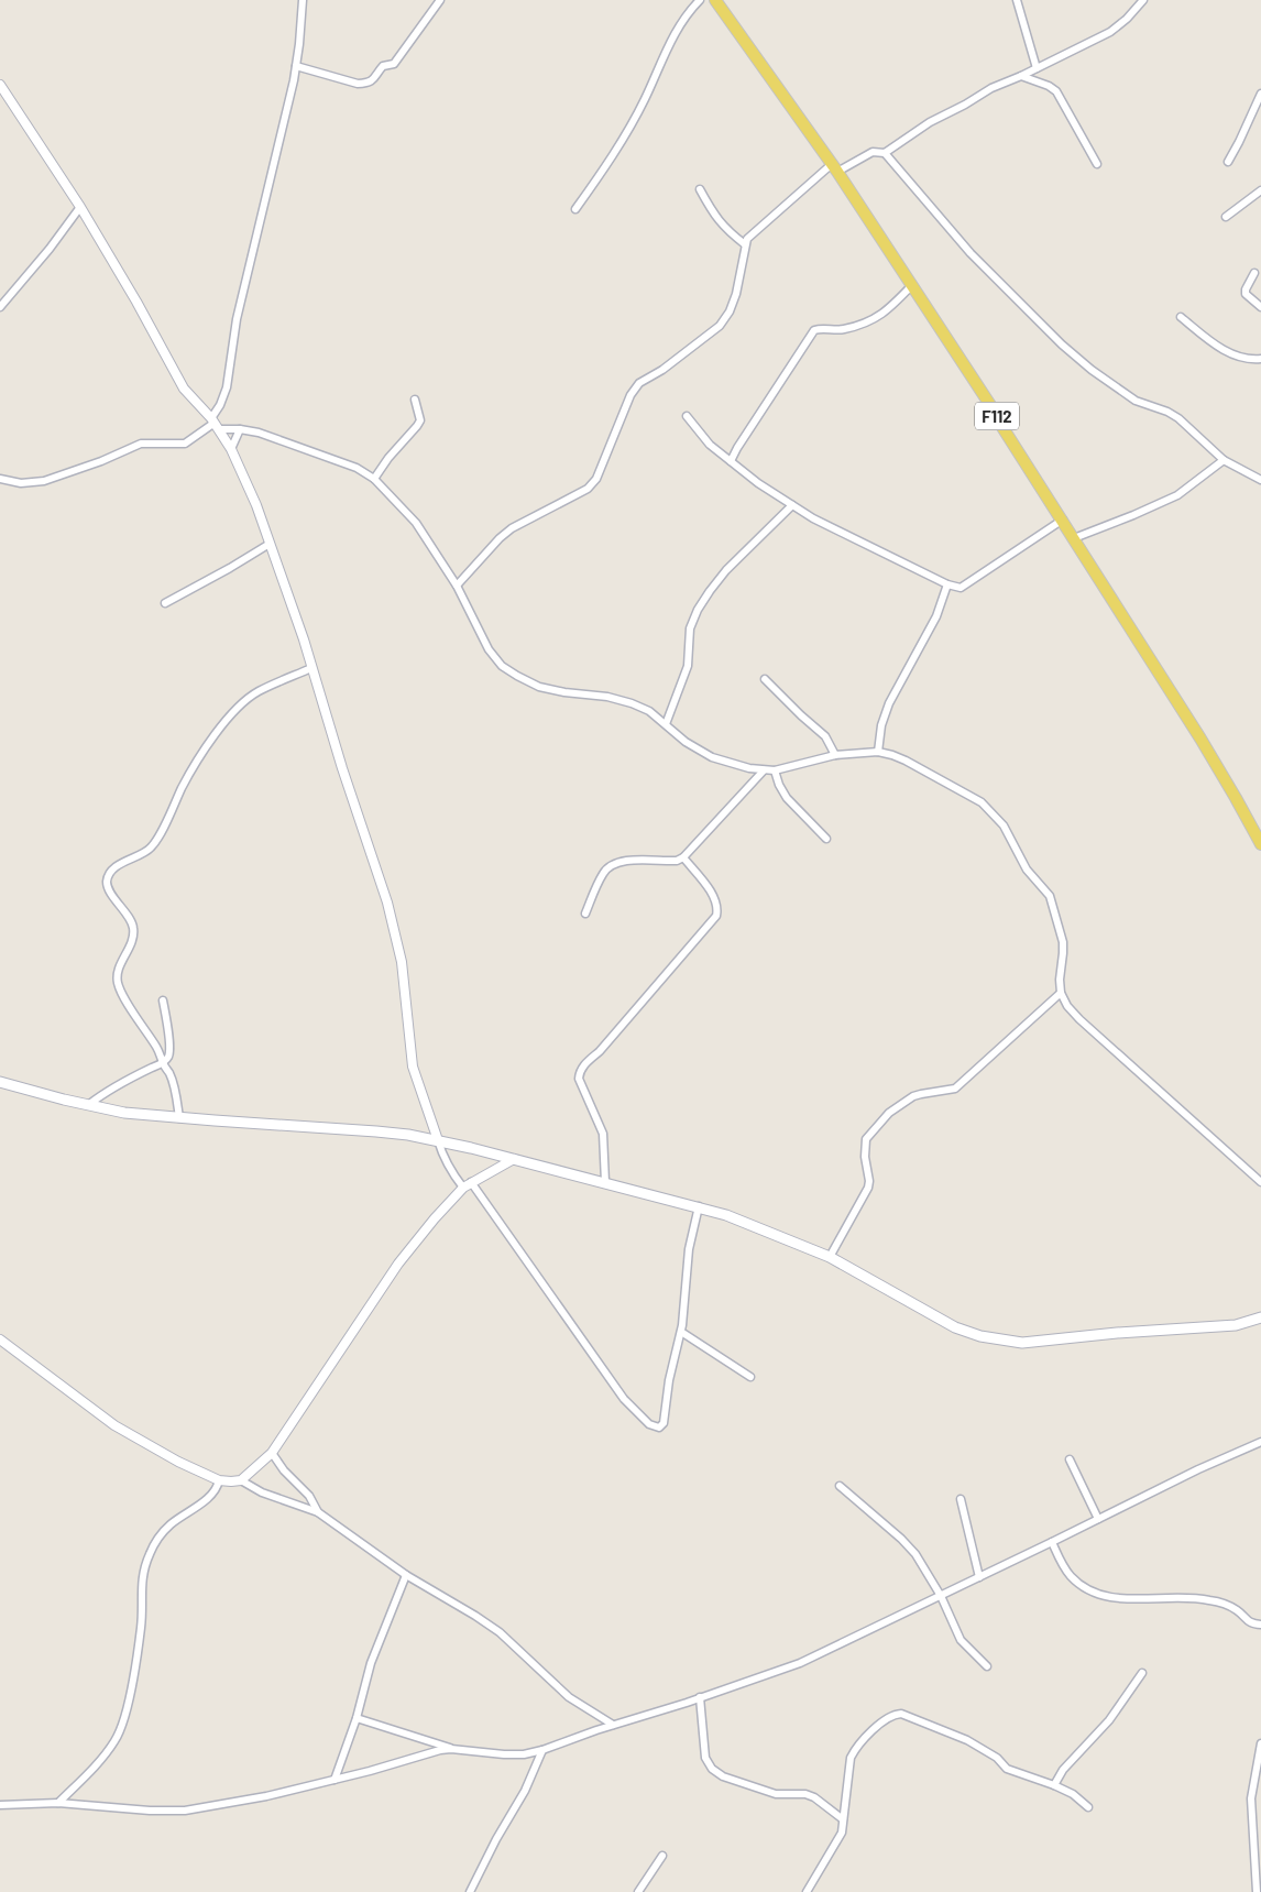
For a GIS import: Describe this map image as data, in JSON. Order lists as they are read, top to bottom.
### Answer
{
  "streets": {
    "main road": ["F112"]
  }
}
